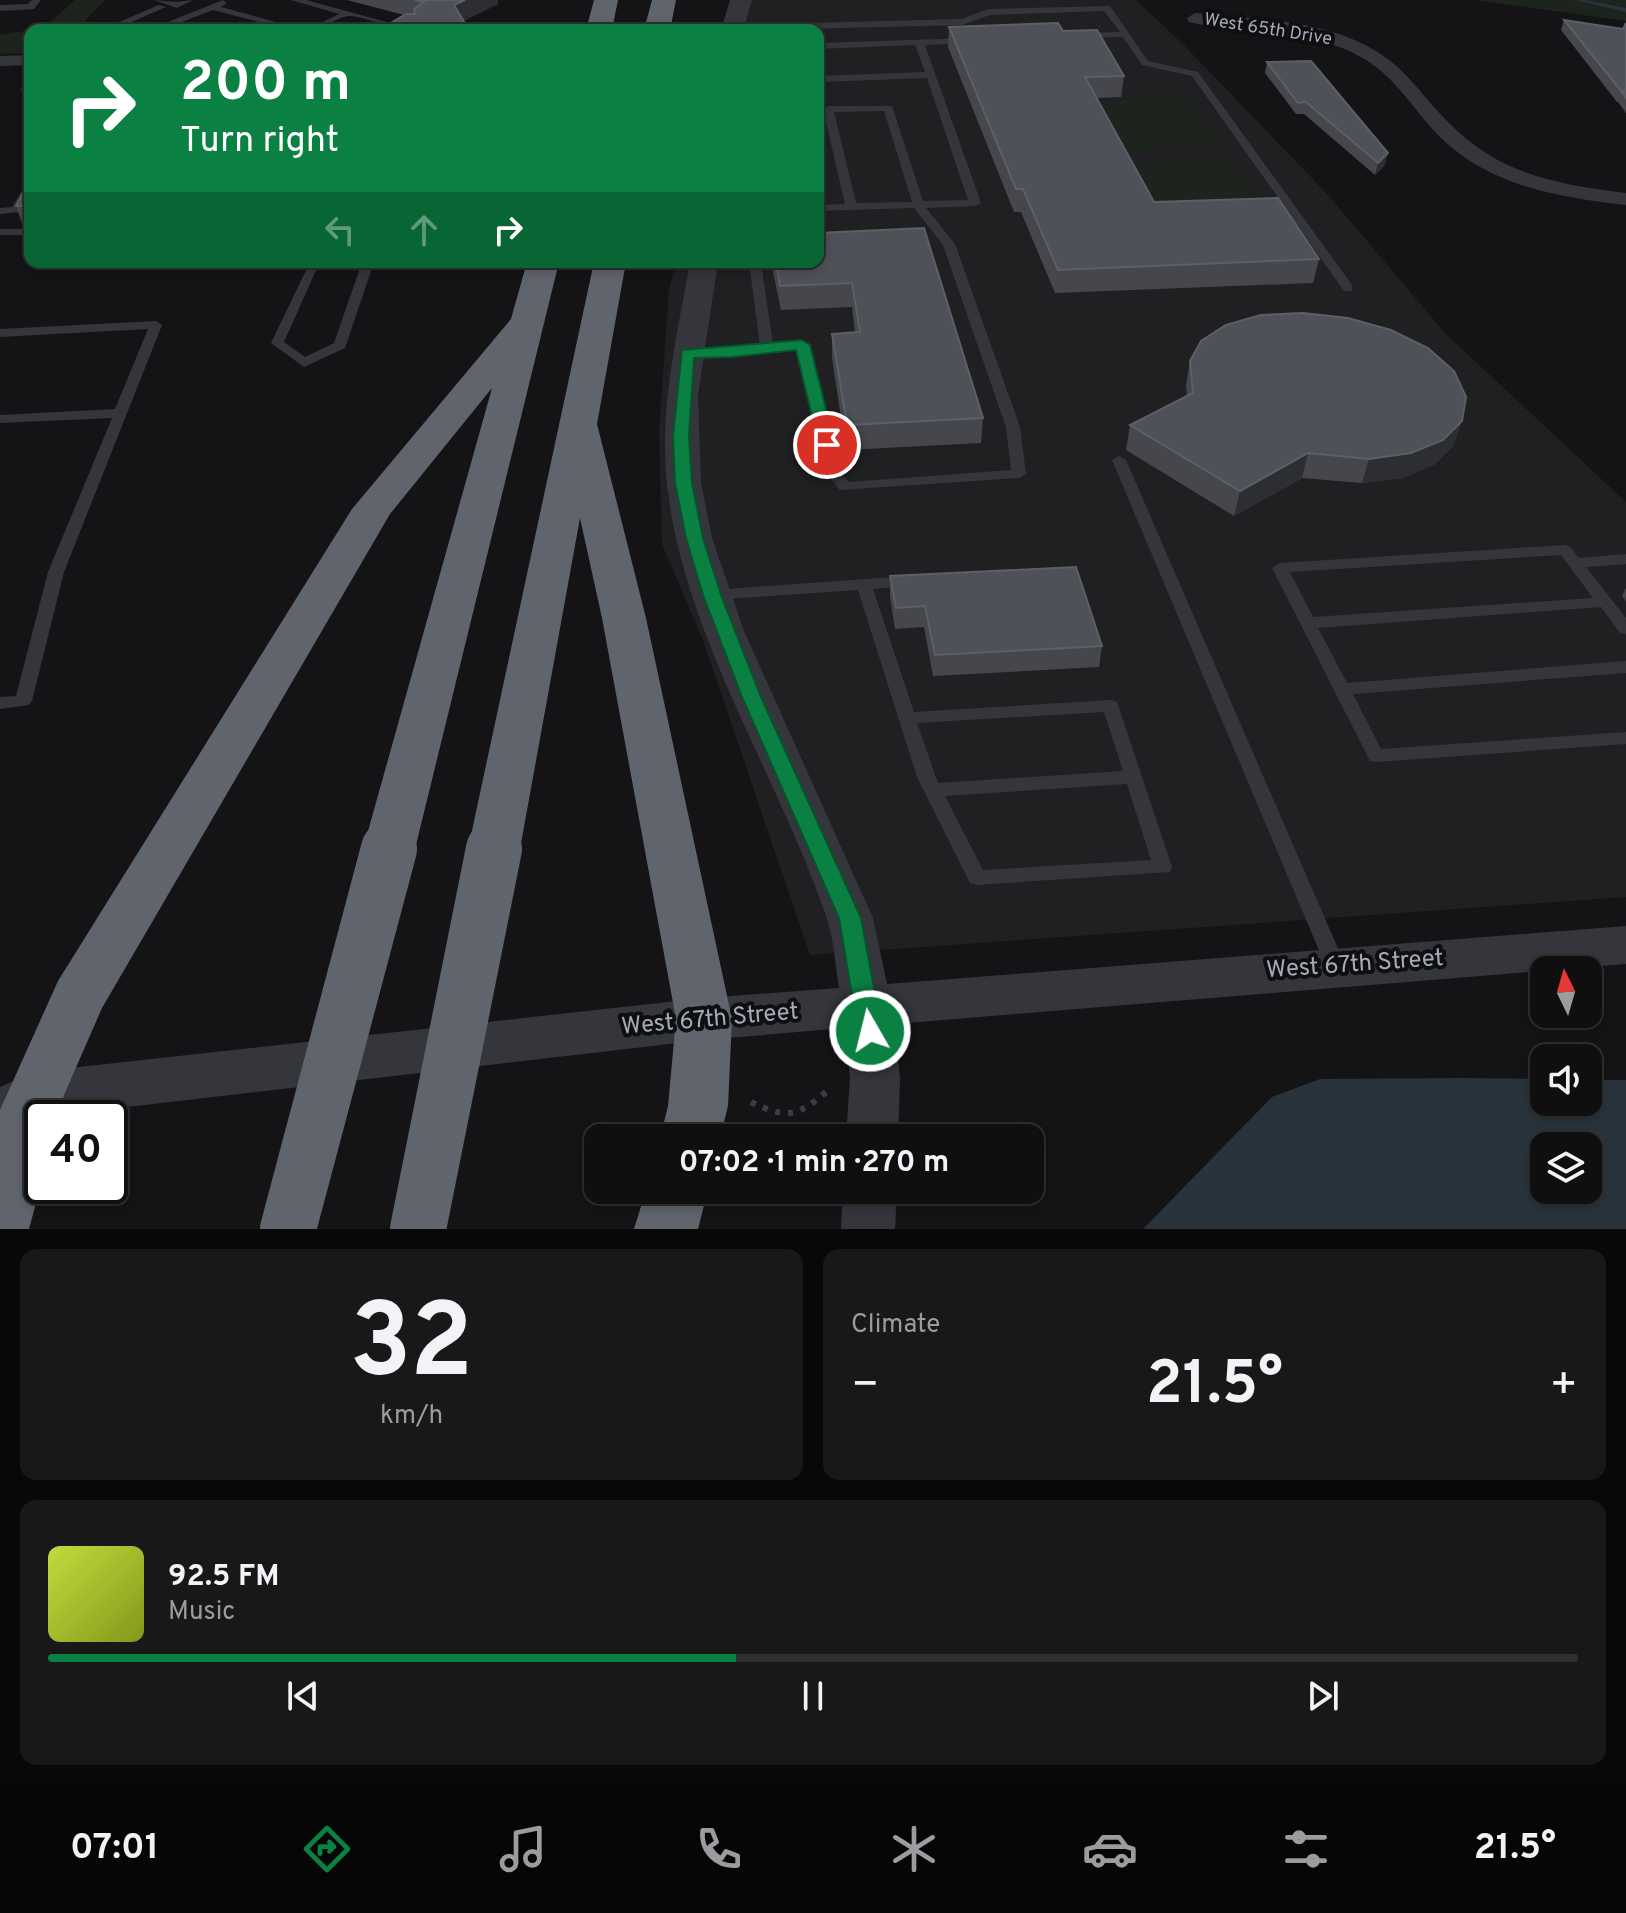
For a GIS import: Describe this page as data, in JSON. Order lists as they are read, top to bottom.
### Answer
{
  "streets": {
    "street": ["West 65th Drive", "West 67th Street"]
  },
  "north": "top",
  "page": {
    "turn": ["200 m", "Turn right"],
    "limit": "40",
    "trip": "07:02 · 1 min · 270 m",
    "tile": [
      ["32", "km/h"],
      "Climate"
    ],
    "heat": ["−", "21.5°", "+"],
    "song": ["92.5 FM", "Music"],
    "tabs": ["07:01", "21.5°"]
  }
}
